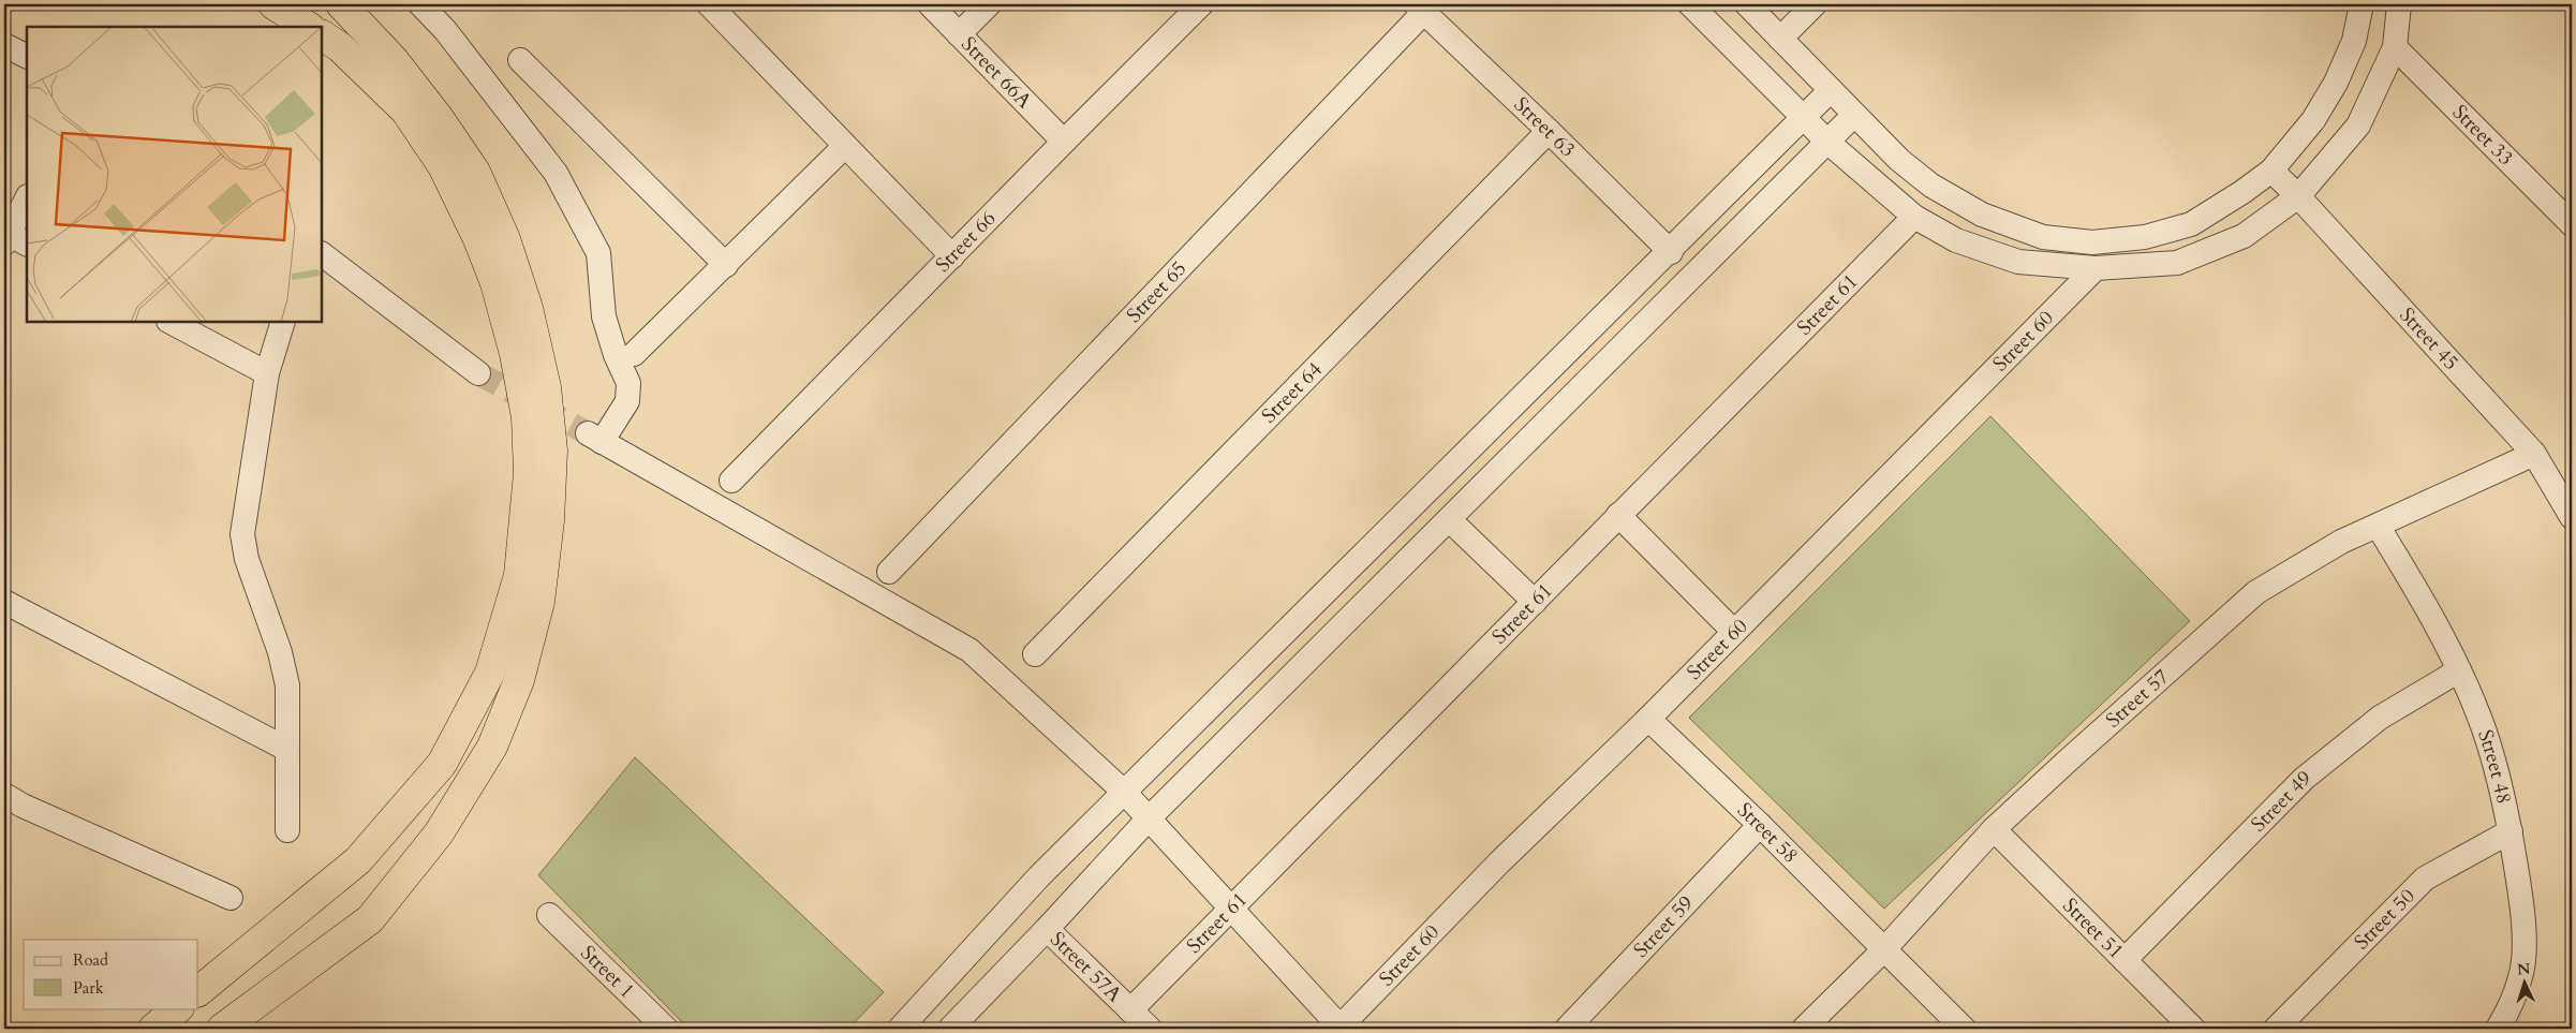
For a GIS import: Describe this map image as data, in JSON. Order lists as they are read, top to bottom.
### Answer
{
  "streets": {
    "street": [
      "Street 66A",
      "Street 63",
      "Street 33",
      "Street 66",
      "Street 65",
      "Street 61",
      "Street 45",
      "Street 60",
      "Street 64",
      "Street 57",
      "Street 48",
      "Street 49",
      "Street 58",
      "Street 50",
      "Street 59",
      "Street 51",
      "Street 57A",
      "Street 1"
    ]
  },
  "crossings": [
    ["Street 66A", "Street 66"],
    ["Street 63", "Street 65"],
    ["Street 63", "Street 64"],
    ["Street 61", "Street 57A"],
    ["Street 45", "Street 57"],
    ["Street 60", "Street 58"],
    ["Street 57", "Street 48"],
    ["Street 57", "Street 58"],
    ["Street 57", "Street 51"],
    ["Street 48", "Street 49"],
    ["Street 48", "Street 50"],
    ["Street 49", "Street 51"],
    ["Street 58", "Street 59"]
  ],
  "legend": ["Road", "Park"],
  "north": "top"
}
